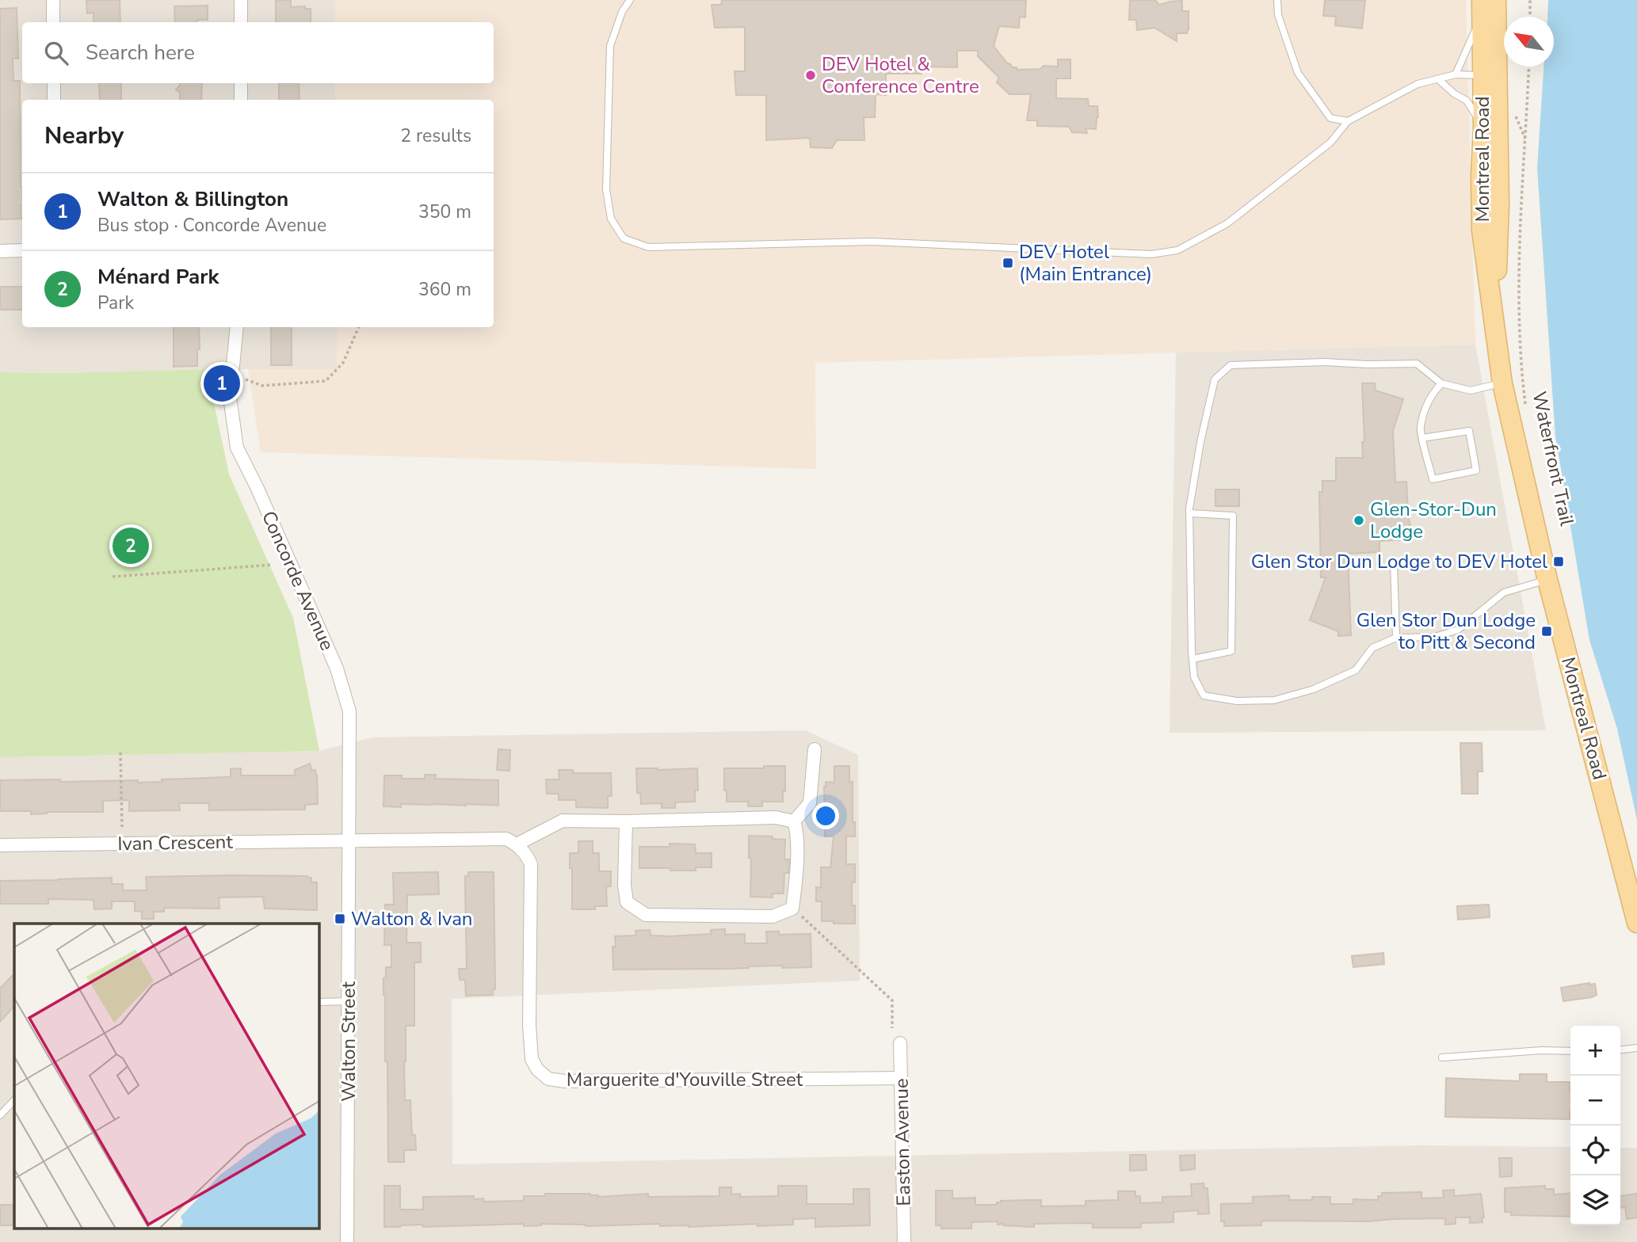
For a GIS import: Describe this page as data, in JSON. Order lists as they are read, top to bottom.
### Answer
{
  "streets": {
    "main road": ["Montreal Road"],
    "street": [
      "Concorde Avenue",
      "Ivan Crescent",
      "Walton Street",
      "Marguerite d'Youville Street",
      "Easton Avenue"
    ],
    "path": ["Waterfront Trail"]
  },
  "crossings": [
    ["Concorde Avenue", "Ivan Crescent"],
    ["Concorde Avenue", "Walton Street"],
    ["Ivan Crescent", "Walton Street"],
    ["Marguerite d'Youville Street", "Easton Avenue"]
  ],
  "places": {
    "other": ["DEV Hotel & Conference Centre", "Glen-Stor-Dun Lodge"],
    "transit": [
      "DEV Hotel (Main Entrance)",
      "Glen Stor Dun Lodge to DEV Hotel",
      "Glen Stor Dun Lodge to Pitt & Second",
      "Walton & Ivan"
    ]
  },
  "north": "top left",
  "page": {
    "search": "Search here",
    "heading": ["Nearby", "2 results"],
    "list": [
      {
        "mark": "1",
        "name": "Walton & Billington",
        "note": "Bus stop · Concorde Avenue",
        "value": "350 m"
      },
      {
        "mark": "2",
        "name": "Ménard Park",
        "note": "Park",
        "value": "360 m"
      }
    ],
    "pins": ["1", "2"],
    "map_buttons": ["+", "−"]
  }
}
